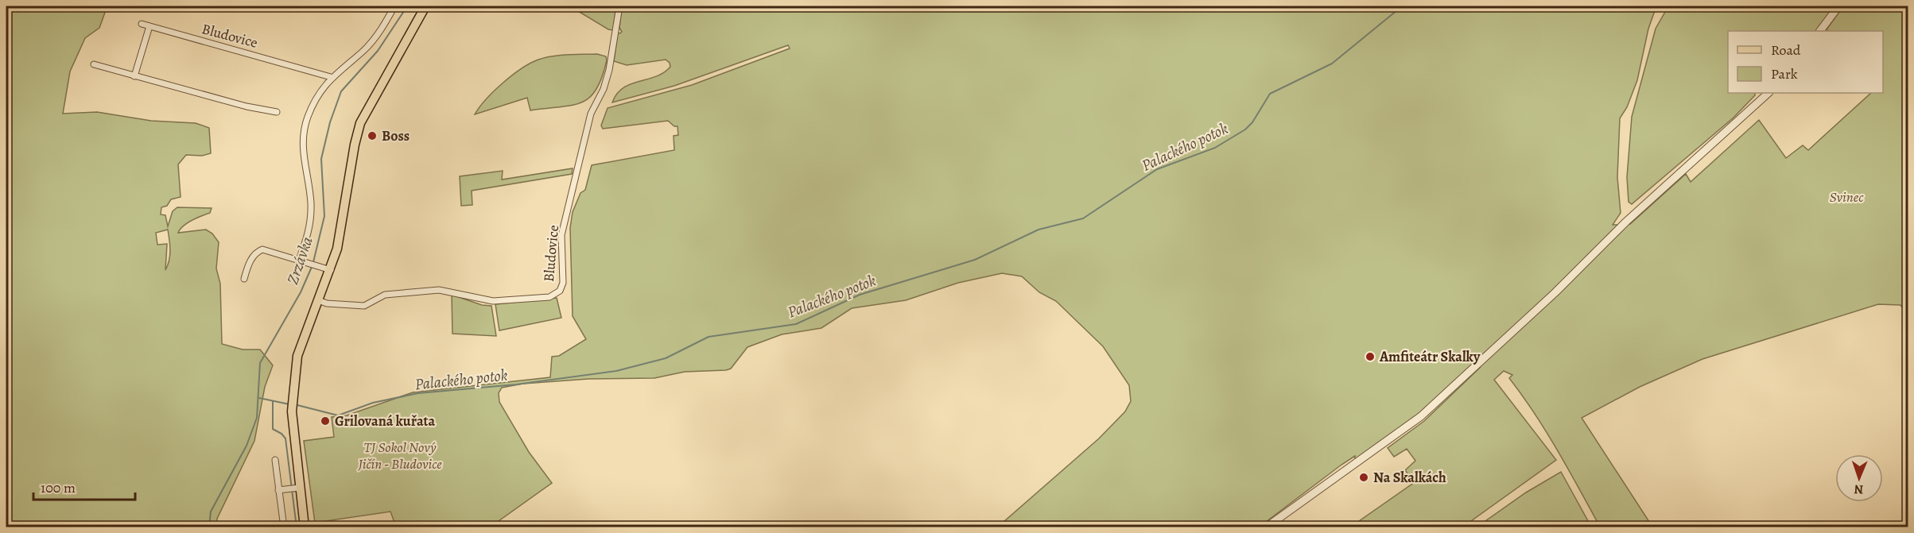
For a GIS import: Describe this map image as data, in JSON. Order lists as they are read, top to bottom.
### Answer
{
  "streets": {
    "street": ["Bludovice"]
  },
  "water": ["Palackého potok", "Zrzávka"],
  "parks": ["Svinec", "TJ Sokol Nový Jičín - Bludovice"],
  "places": [
    "Boss",
    "Amfiteátr Skalky",
    "Grilovaná kuřata",
    "Na Skalkách"
  ],
  "legend": ["Road", "Park"],
  "scale_bar": "100 m",
  "north": "bottom"
}
